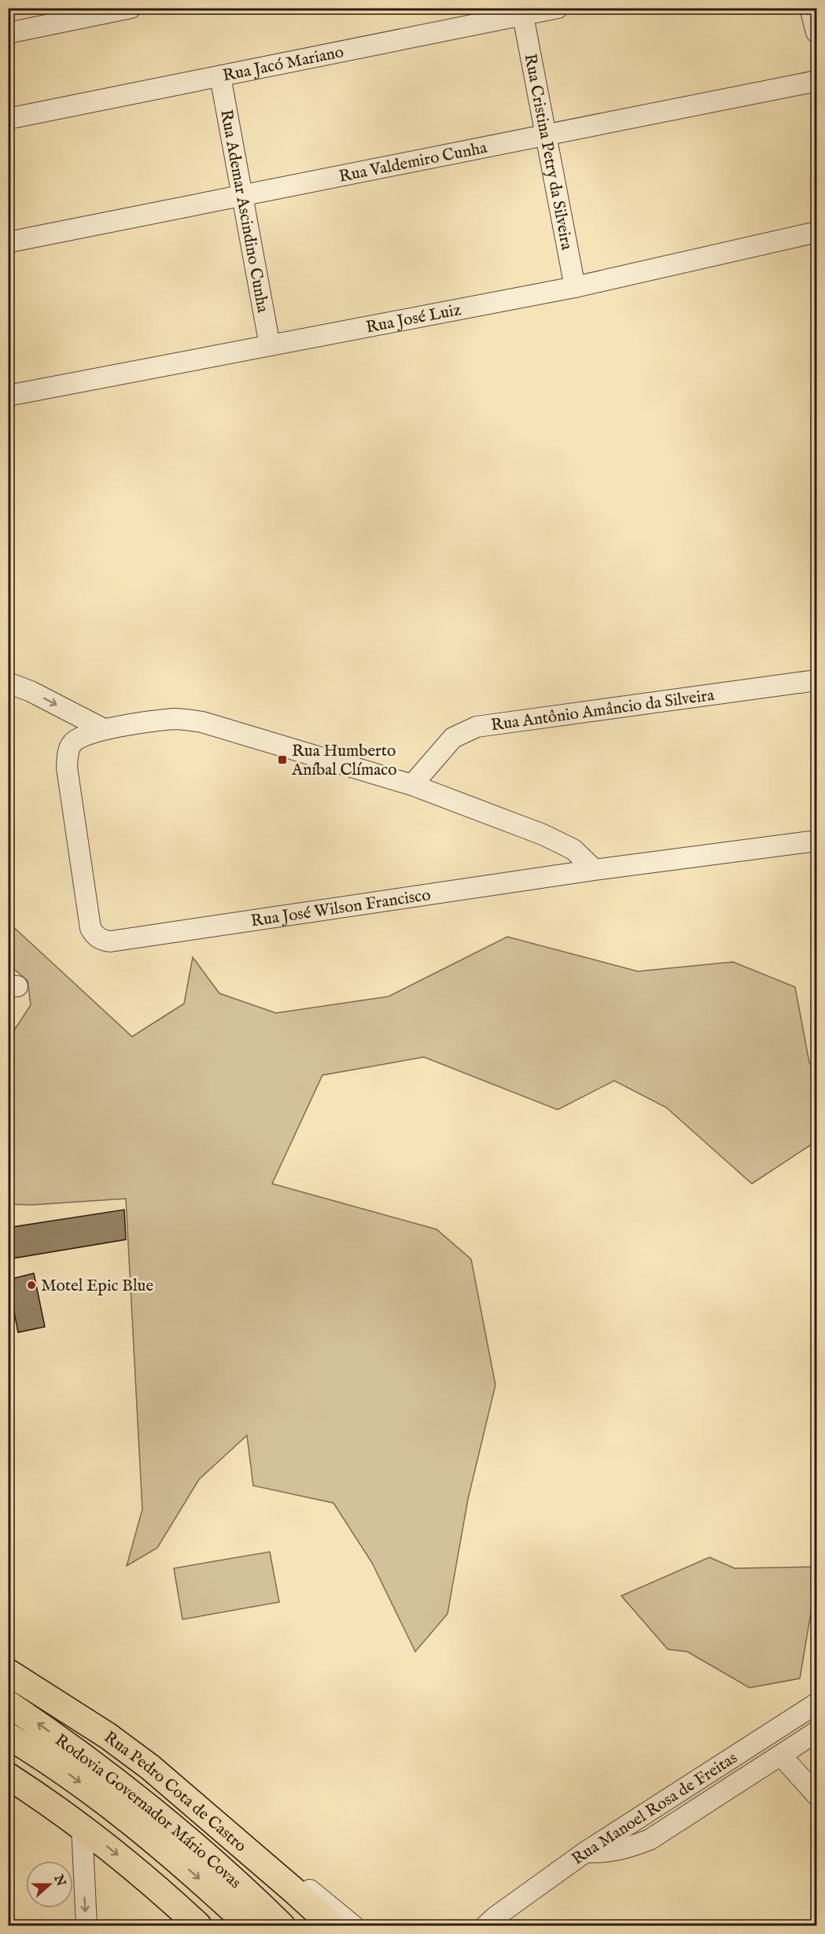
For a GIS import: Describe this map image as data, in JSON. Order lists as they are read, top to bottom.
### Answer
{
  "streets": {
    "main road": ["Rua Pedro Cota de Castro", "Rodovia Governador Mário Covas"],
    "street": [
      "Rua Jacó Mariano",
      "Rua Cristina Petry da Silveira",
      "Rua Valdemiro Cunha",
      "Rua Ademar Ascindino Cunha",
      "Rua José Luiz",
      "Rua Antônio Amâncio da Silveira",
      "Rua José Wilson Francisco",
      "Rua Manoel Rosa de Freitas"
    ]
  },
  "crossings": [
    ["Rua Jacó Mariano", "Rua Cristina Petry da Silveira"],
    ["Rua Jacó Mariano", "Rua Ademar Ascindino Cunha"],
    ["Rua Cristina Petry da Silveira", "Rua Valdemiro Cunha"],
    ["Rua Cristina Petry da Silveira", "Rua José Luiz"],
    ["Rua Valdemiro Cunha", "Rua Ademar Ascindino Cunha"],
    ["Rua Ademar Ascindino Cunha", "Rua José Luiz"]
  ],
  "places": {
    "transit": ["Rua Humberto Aníbal Clímaco"],
    "other": ["Motel Epic Blue"]
  },
  "north": "right"
}
